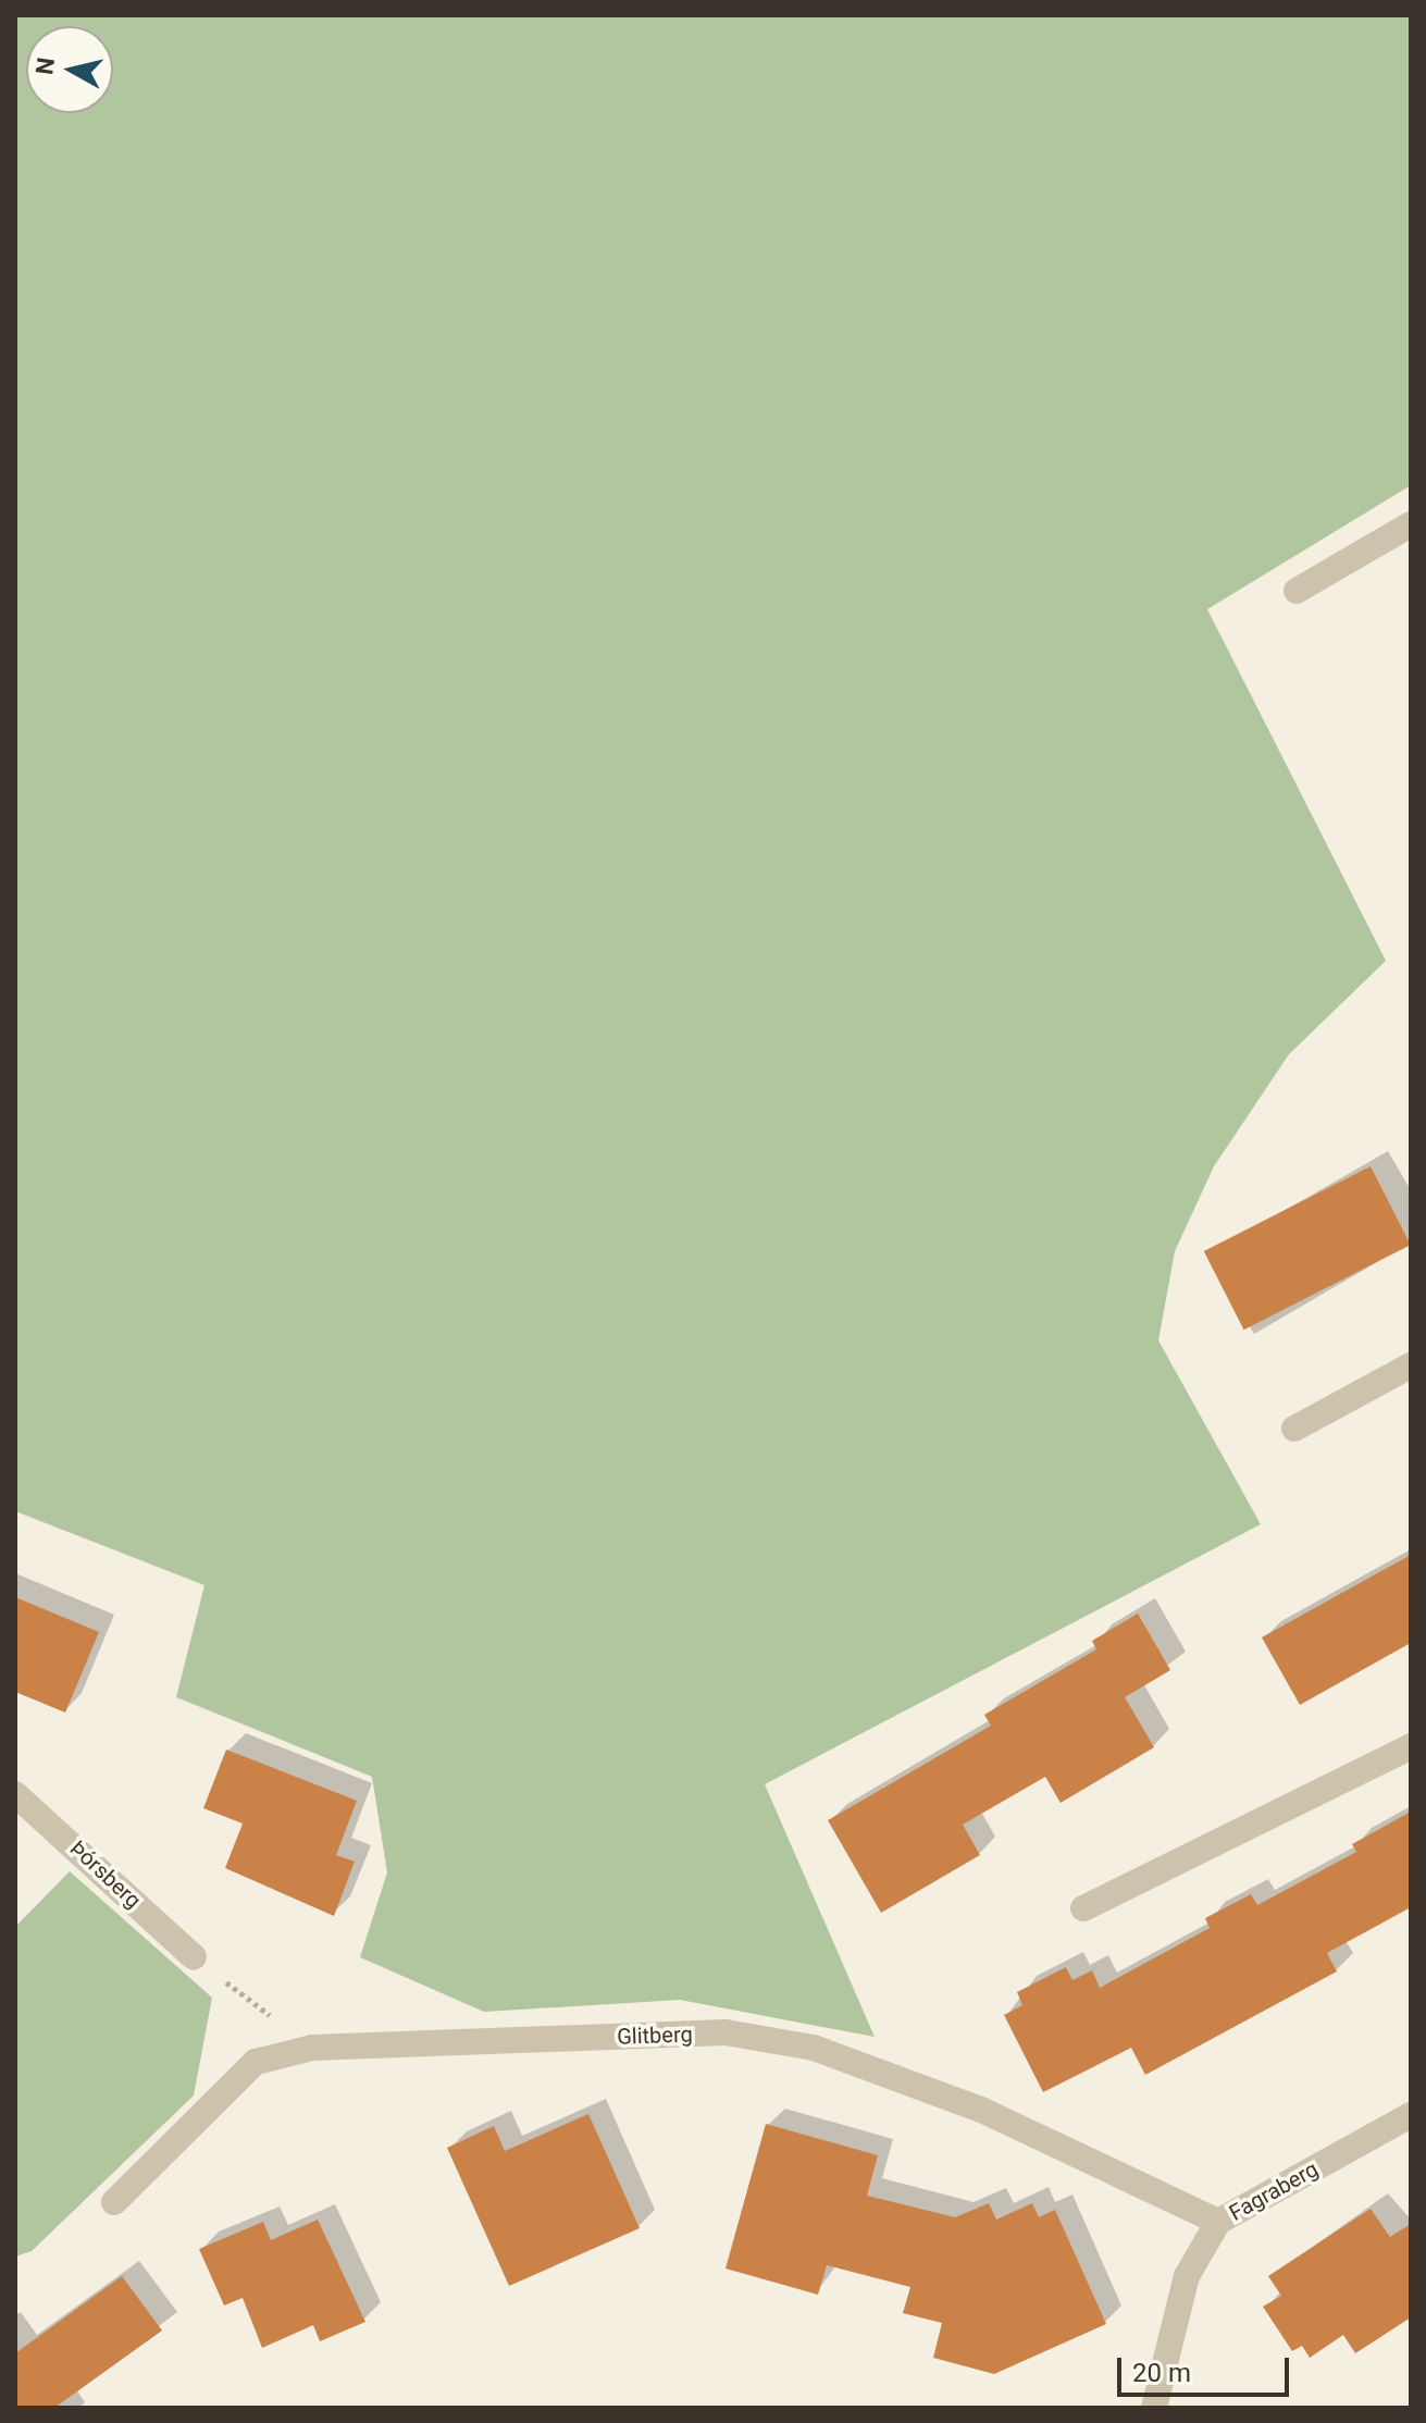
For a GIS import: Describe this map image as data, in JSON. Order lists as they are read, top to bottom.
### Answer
{
  "streets": {
    "street": ["Þórsberg", "Glitberg", "Fagraberg"]
  },
  "crossings": [
    ["Glitberg", "Fagraberg"]
  ],
  "scale_bar": "20 m",
  "north": "left"
}
